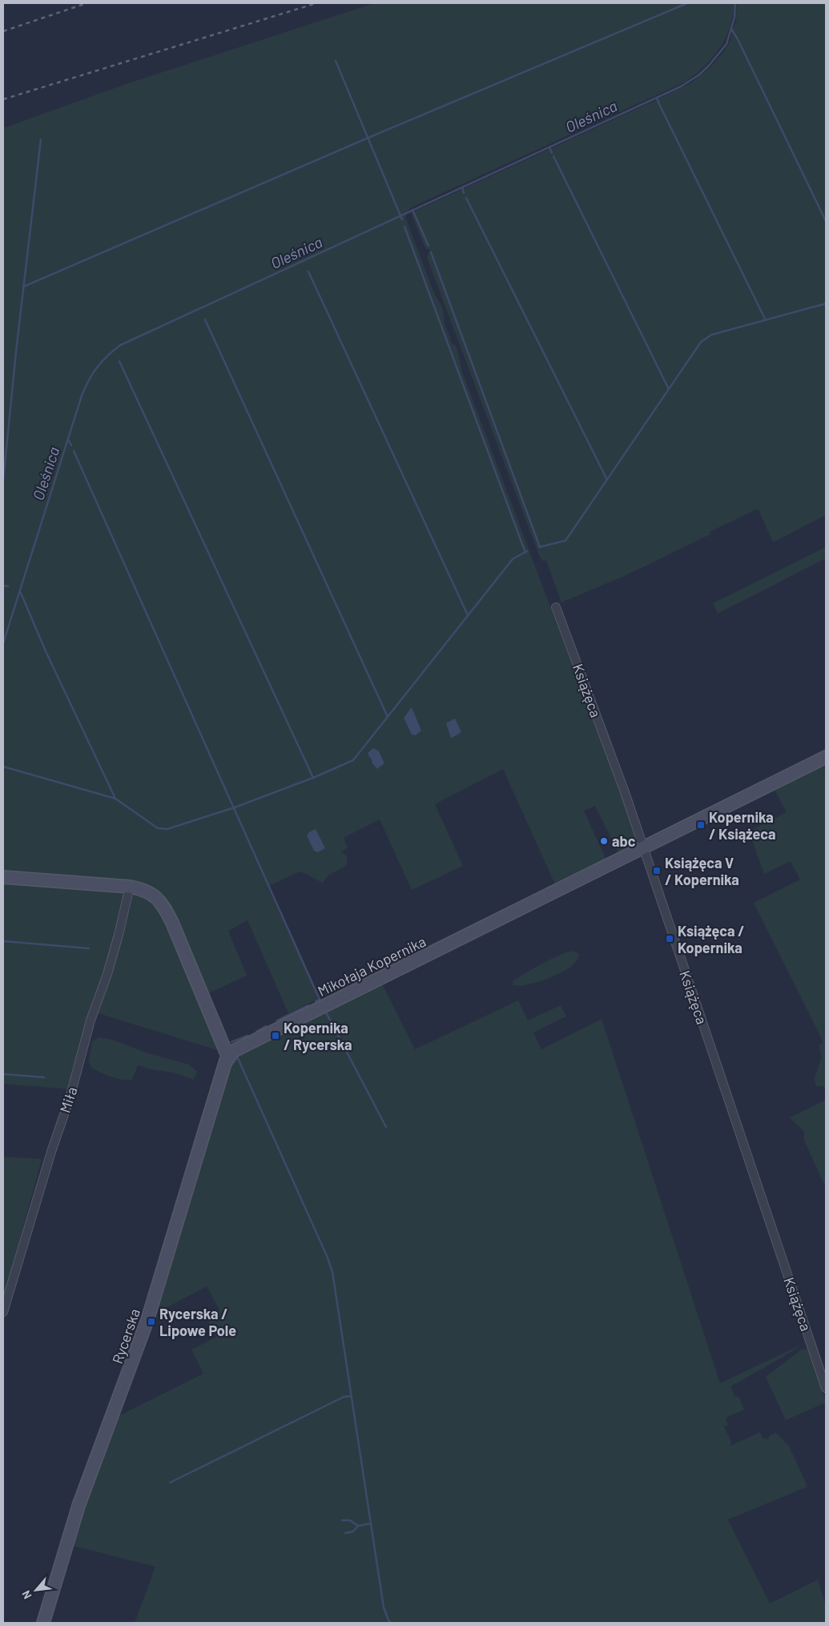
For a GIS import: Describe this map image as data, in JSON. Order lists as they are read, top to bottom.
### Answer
{
  "streets": {
    "street": [
      "Książęca",
      "Mikołaja Kopernika",
      "Miła",
      "Rycerska"
    ]
  },
  "crossings": [
    ["Książęca", "Mikołaja Kopernika"],
    ["Mikołaja Kopernika", "Rycerska"]
  ],
  "water": ["Oleśnica"],
  "places": {
    "transit": [
      "Kopernika / Książeca",
      "Książęca V / Kopernika",
      "Książęca / Kopernika",
      "Kopernika / Rycerska",
      "Rycerska / Lipowe Pole"
    ],
    "other": ["abc"]
  },
  "north": "bottom left"
}
